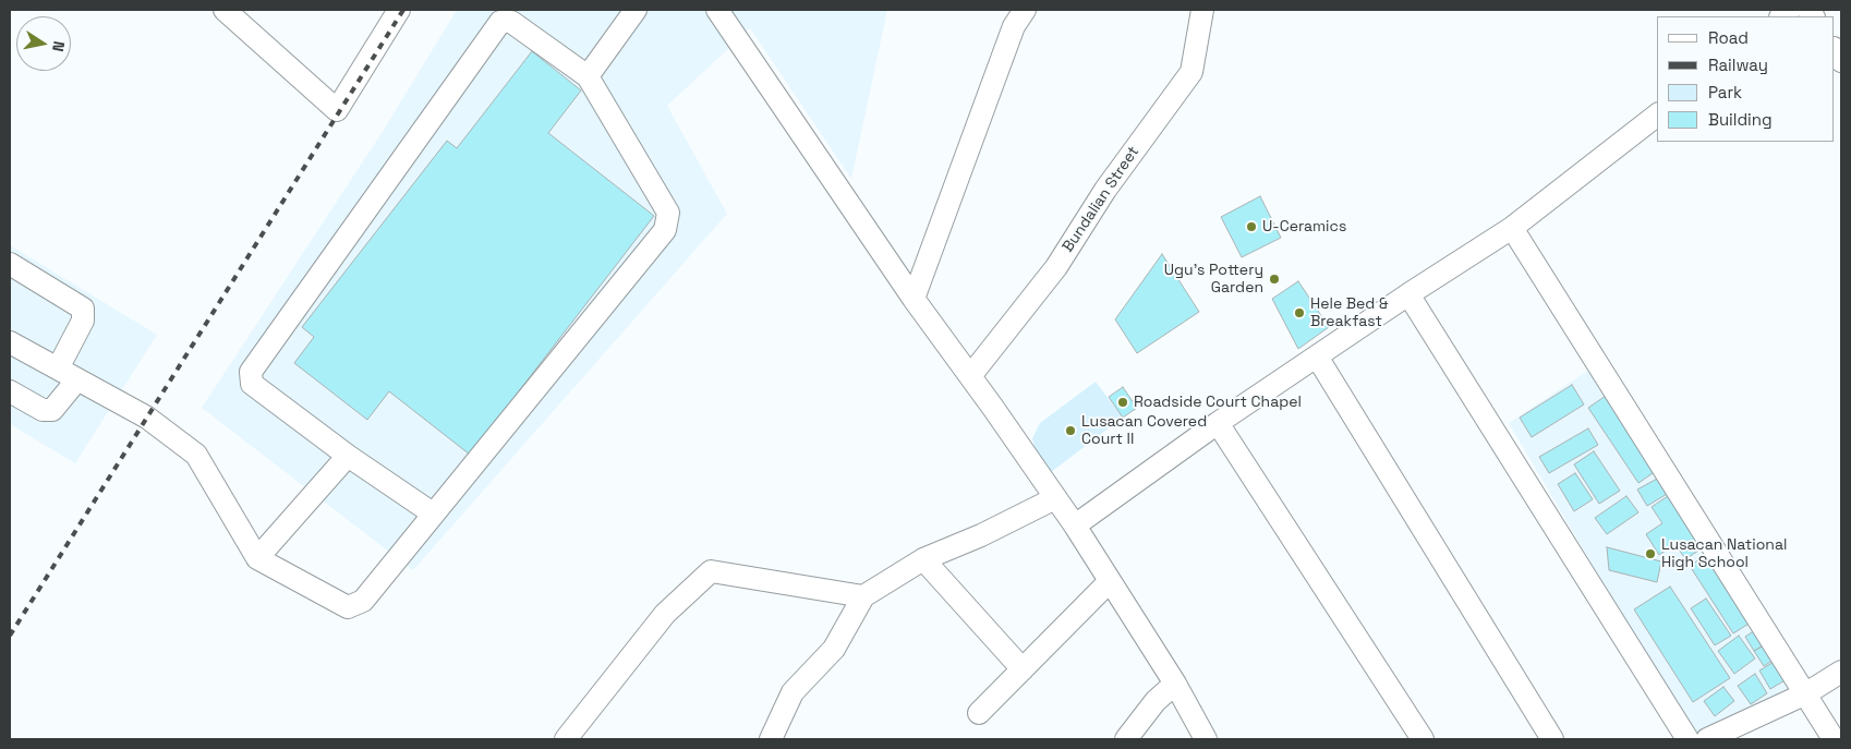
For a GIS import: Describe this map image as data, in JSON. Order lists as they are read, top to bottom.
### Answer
{
  "streets": {
    "street": ["Bundalian Street"]
  },
  "places": [
    "U-Ceramics",
    "Ugu's Pottery Garden",
    "Hele Bed & Breakfast",
    "Roadside Court Chapel",
    "Lusacan Covered Court II",
    "Lusacan National High School"
  ],
  "legend": [
    "Road",
    "Railway",
    "Park",
    "Building"
  ],
  "north": "right"
}
